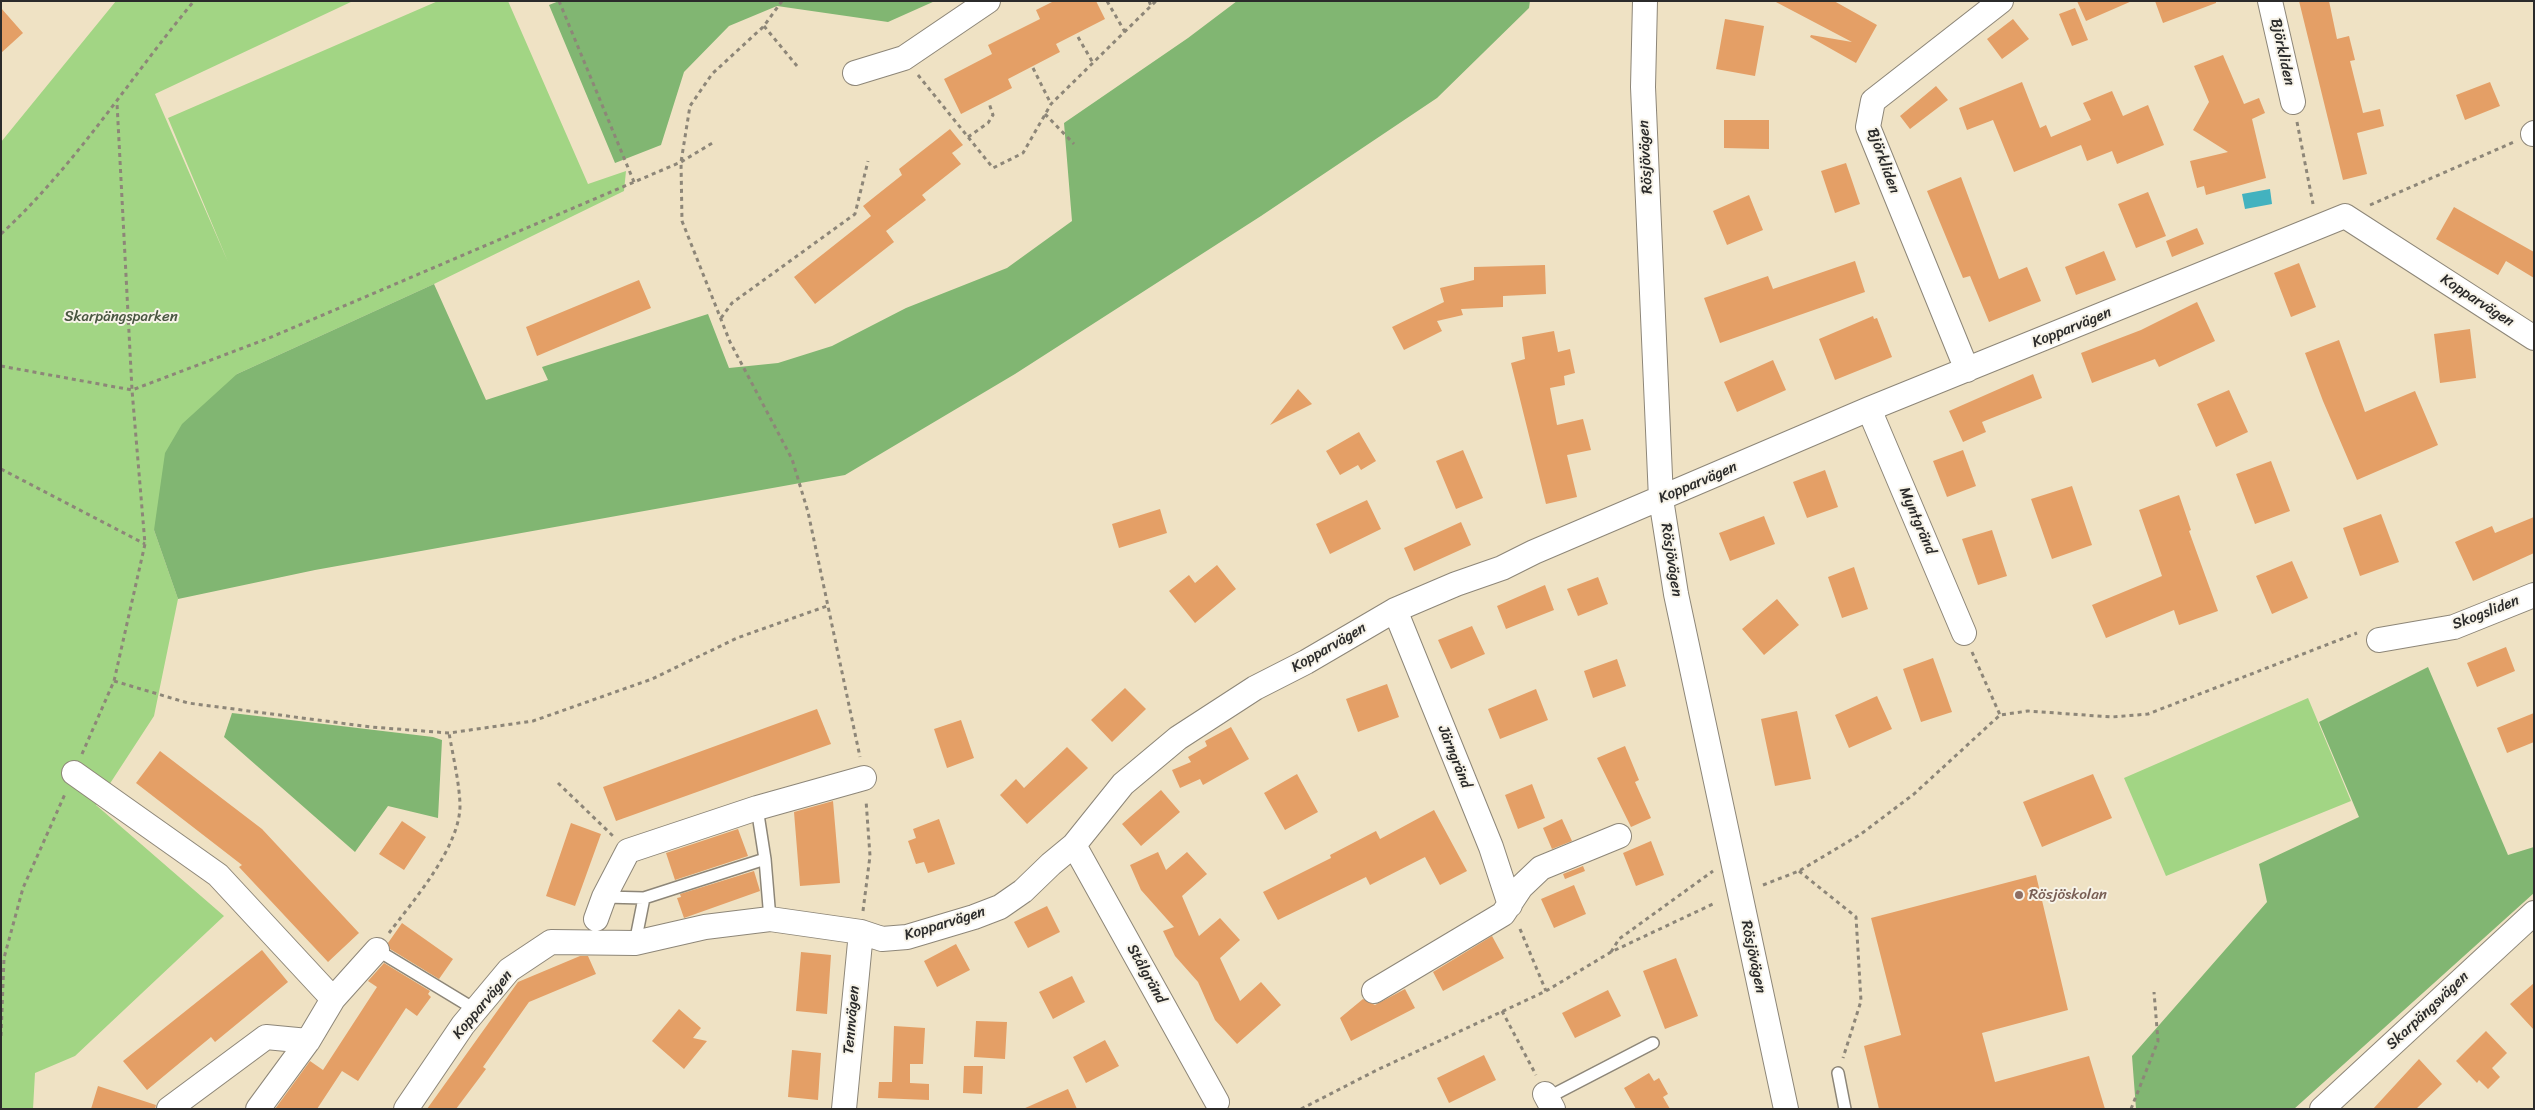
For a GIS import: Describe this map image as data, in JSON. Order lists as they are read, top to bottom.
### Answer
{
  "streets": {
    "street": [
      "Björkliden",
      "Rösjövägen",
      "Kopparvägen",
      "Myntgränd",
      "Skogsliden",
      "Järngränd",
      "Stålgränd",
      "Skarpängsvägen",
      "Tennvägen"
    ]
  },
  "crossings": [
    ["Björkliden", "Kopparvägen"],
    ["Rösjövägen", "Kopparvägen"],
    ["Kopparvägen", "Myntgränd"],
    ["Kopparvägen", "Järngränd"],
    ["Kopparvägen", "Stålgränd"],
    ["Kopparvägen", "Tennvägen"]
  ],
  "parks": ["Skarpängsparken"],
  "places": ["Rösjöskolan"]
}
